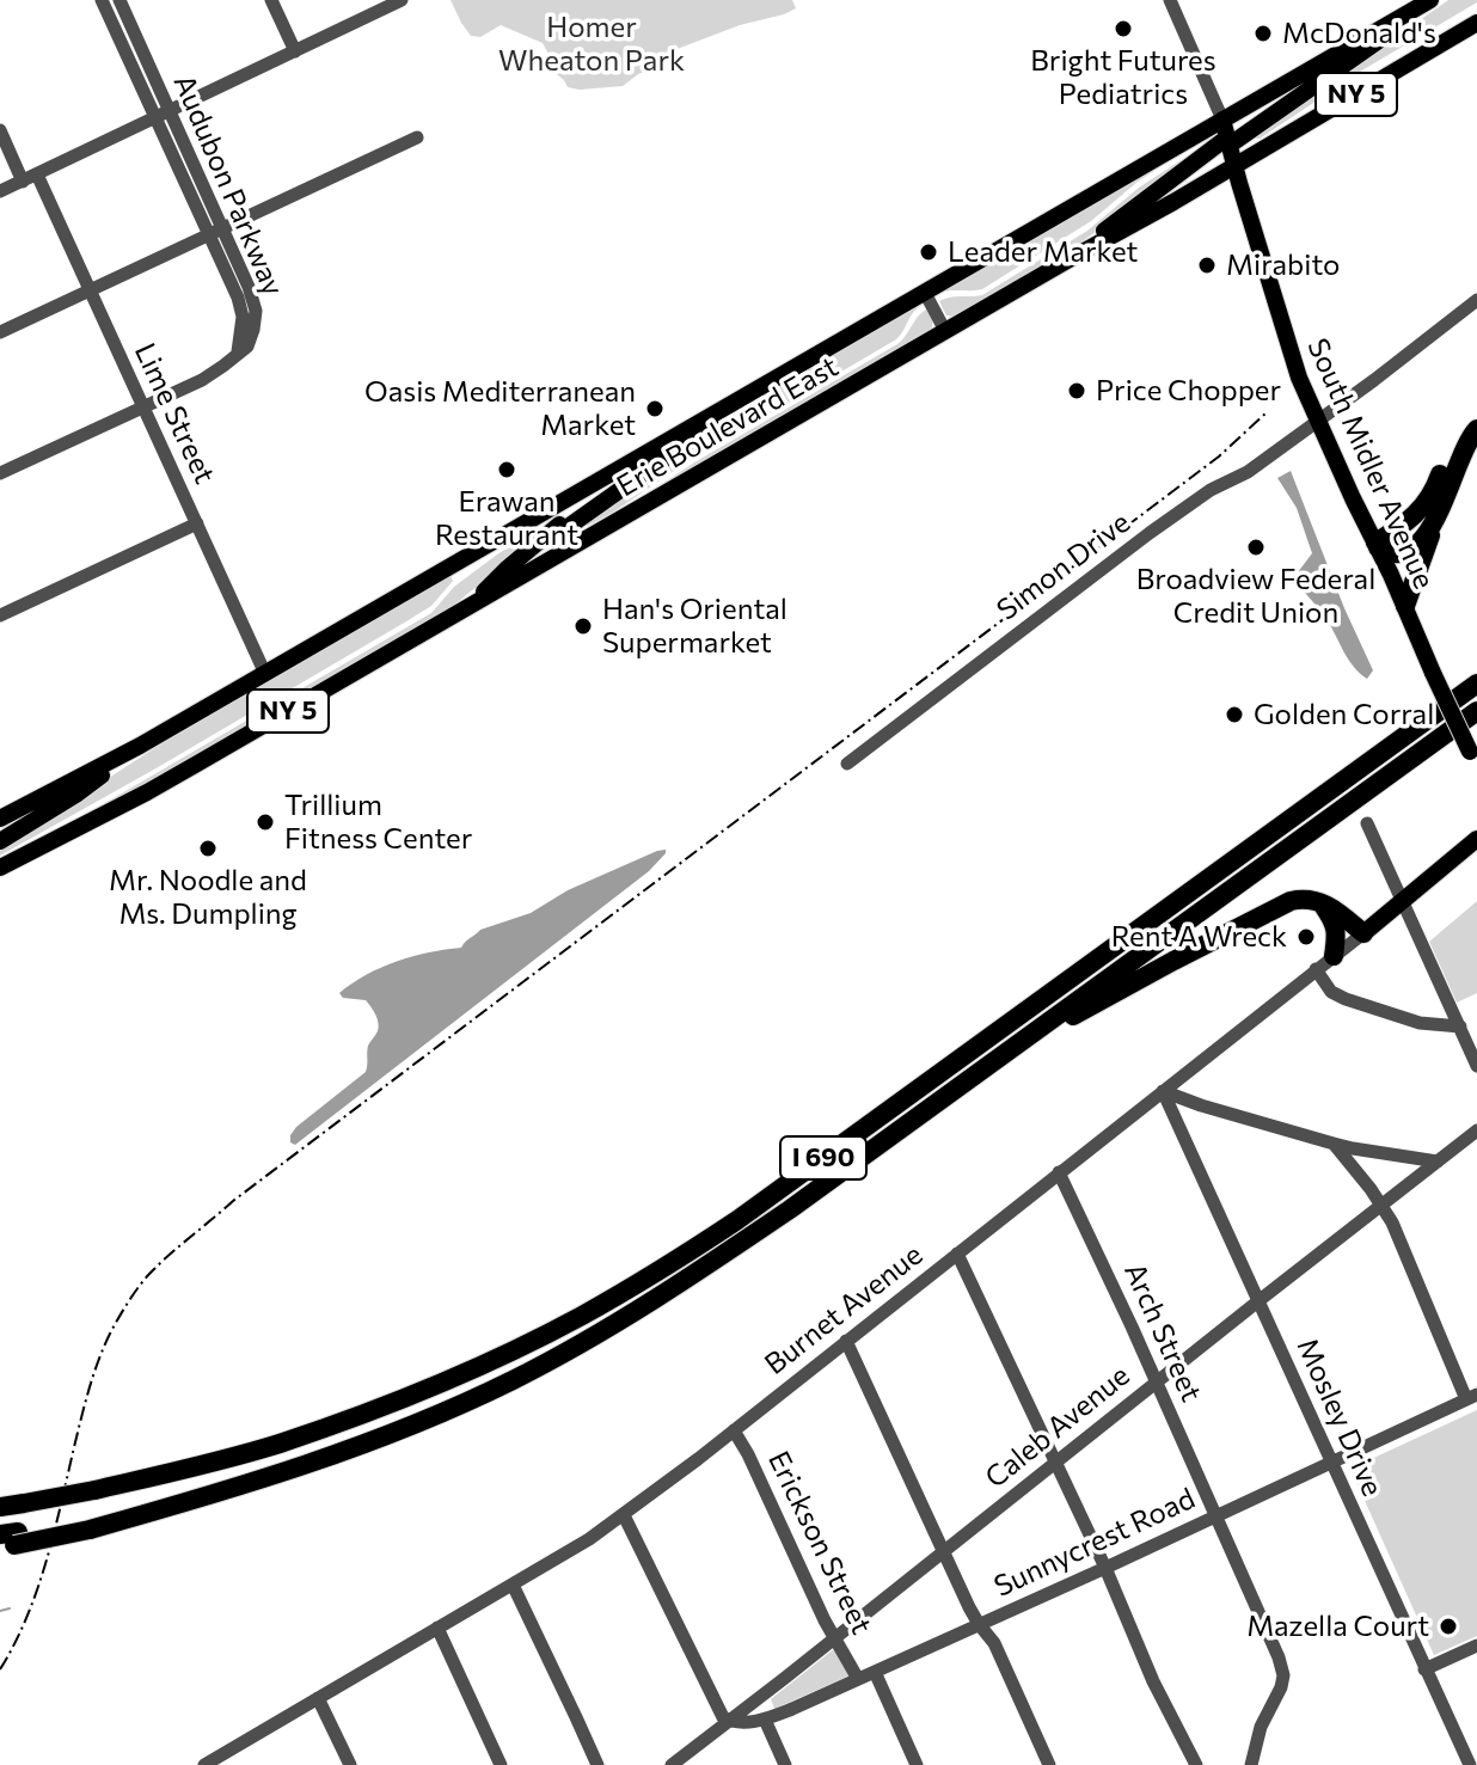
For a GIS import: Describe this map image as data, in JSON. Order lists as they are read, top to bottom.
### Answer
{
  "streets": {
    "highway": ["I 690"],
    "main road": [
      "NY 5",
      "Erie Boulevard East",
      "South Midler Avenue",
      "Burnet Avenue"
    ],
    "street": [
      "Audubon Parkway",
      "Lime Street",
      "Simon Drive",
      "Arch Street",
      "Mosley Drive",
      "Caleb Avenue",
      "Erickson Street",
      "Sunnycrest Road"
    ]
  },
  "crossings": [
    ["Audubon Parkway", "Lime Street"],
    ["Lime Street", "Erie Boulevard East"],
    ["Erie Boulevard East", "South Midler Avenue"],
    ["South Midler Avenue", "Simon Drive"],
    ["Burnet Avenue", "Arch Street"],
    ["Burnet Avenue", "Mosley Drive"],
    ["Burnet Avenue", "Erickson Street"],
    ["Arch Street", "Caleb Avenue"],
    ["Arch Street", "Sunnycrest Road"],
    ["Mosley Drive", "Caleb Avenue"],
    ["Mosley Drive", "Sunnycrest Road"],
    ["Caleb Avenue", "Erickson Street"],
    ["Caleb Avenue", "Sunnycrest Road"],
    ["Erickson Street", "Sunnycrest Road"]
  ],
  "parks": ["Homer Wheaton Park"],
  "places": [
    "Bright Futures Pediatrics",
    "McDonald's",
    "Leader Market",
    "Mirabito",
    "Price Chopper",
    "Oasis Mediterranean Market",
    "Erawan Restaurant",
    "Broadview Federal Credit Union",
    "Han's Oriental Supermarket",
    "Golden Corral",
    "Trillium Fitness Center",
    "Mr. Noodle and Ms. Dumpling",
    "Rent A Wreck",
    "Mazella Court"
  ]
}
